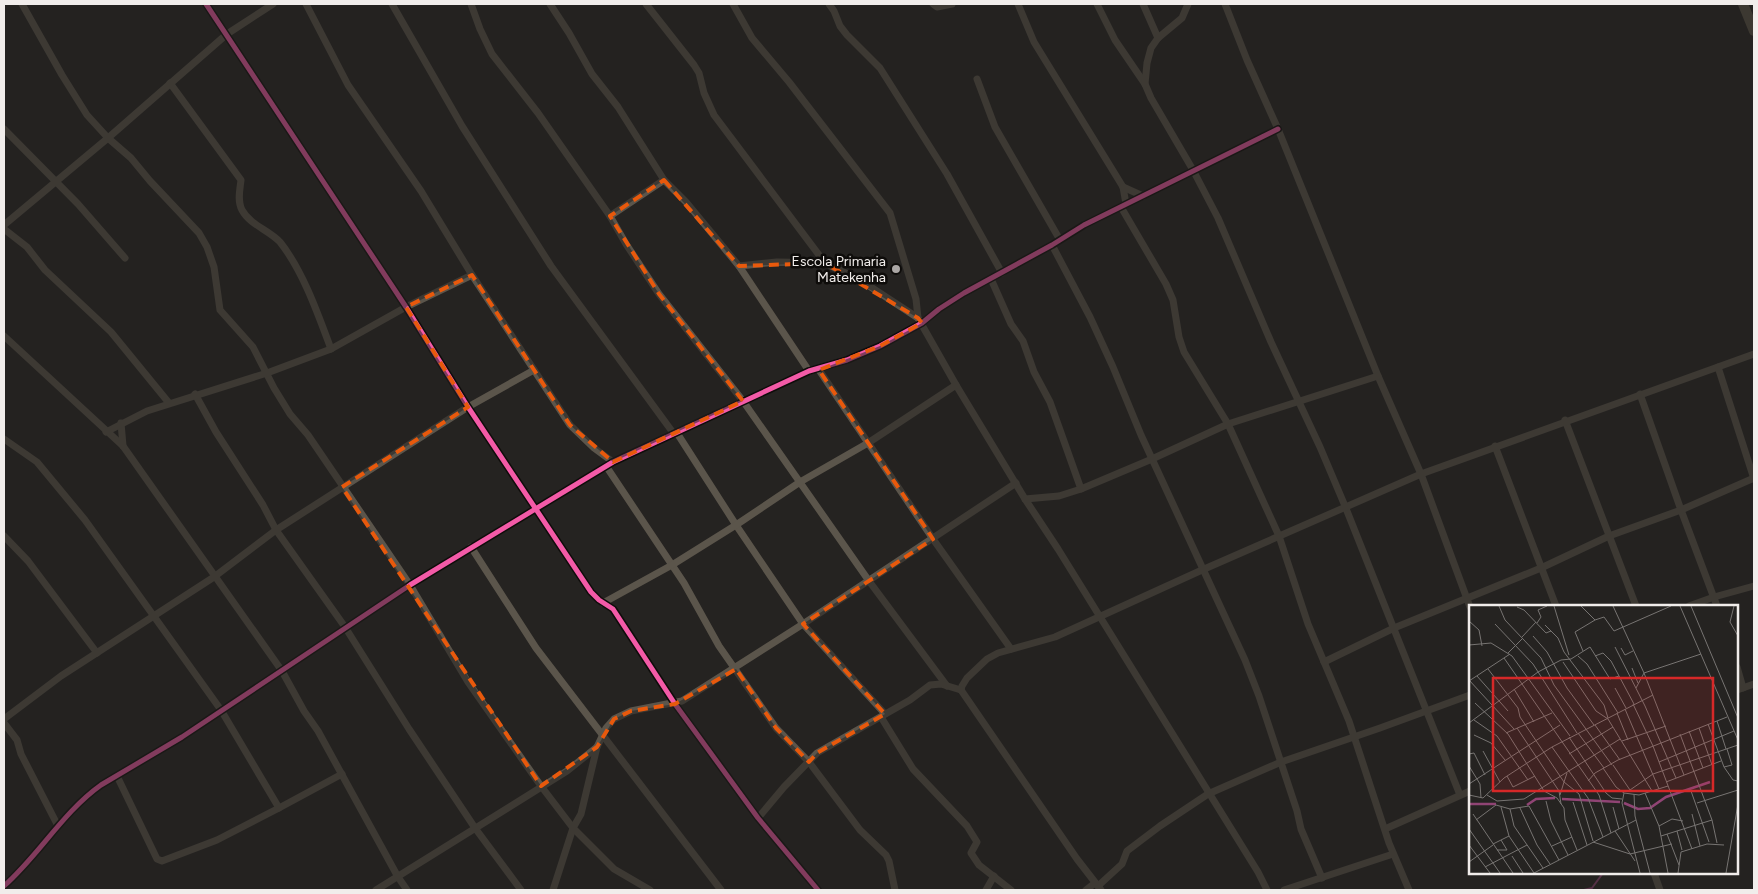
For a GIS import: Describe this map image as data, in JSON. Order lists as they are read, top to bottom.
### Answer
{
  "places": ["Escola Primaria Matekenha"]
}
